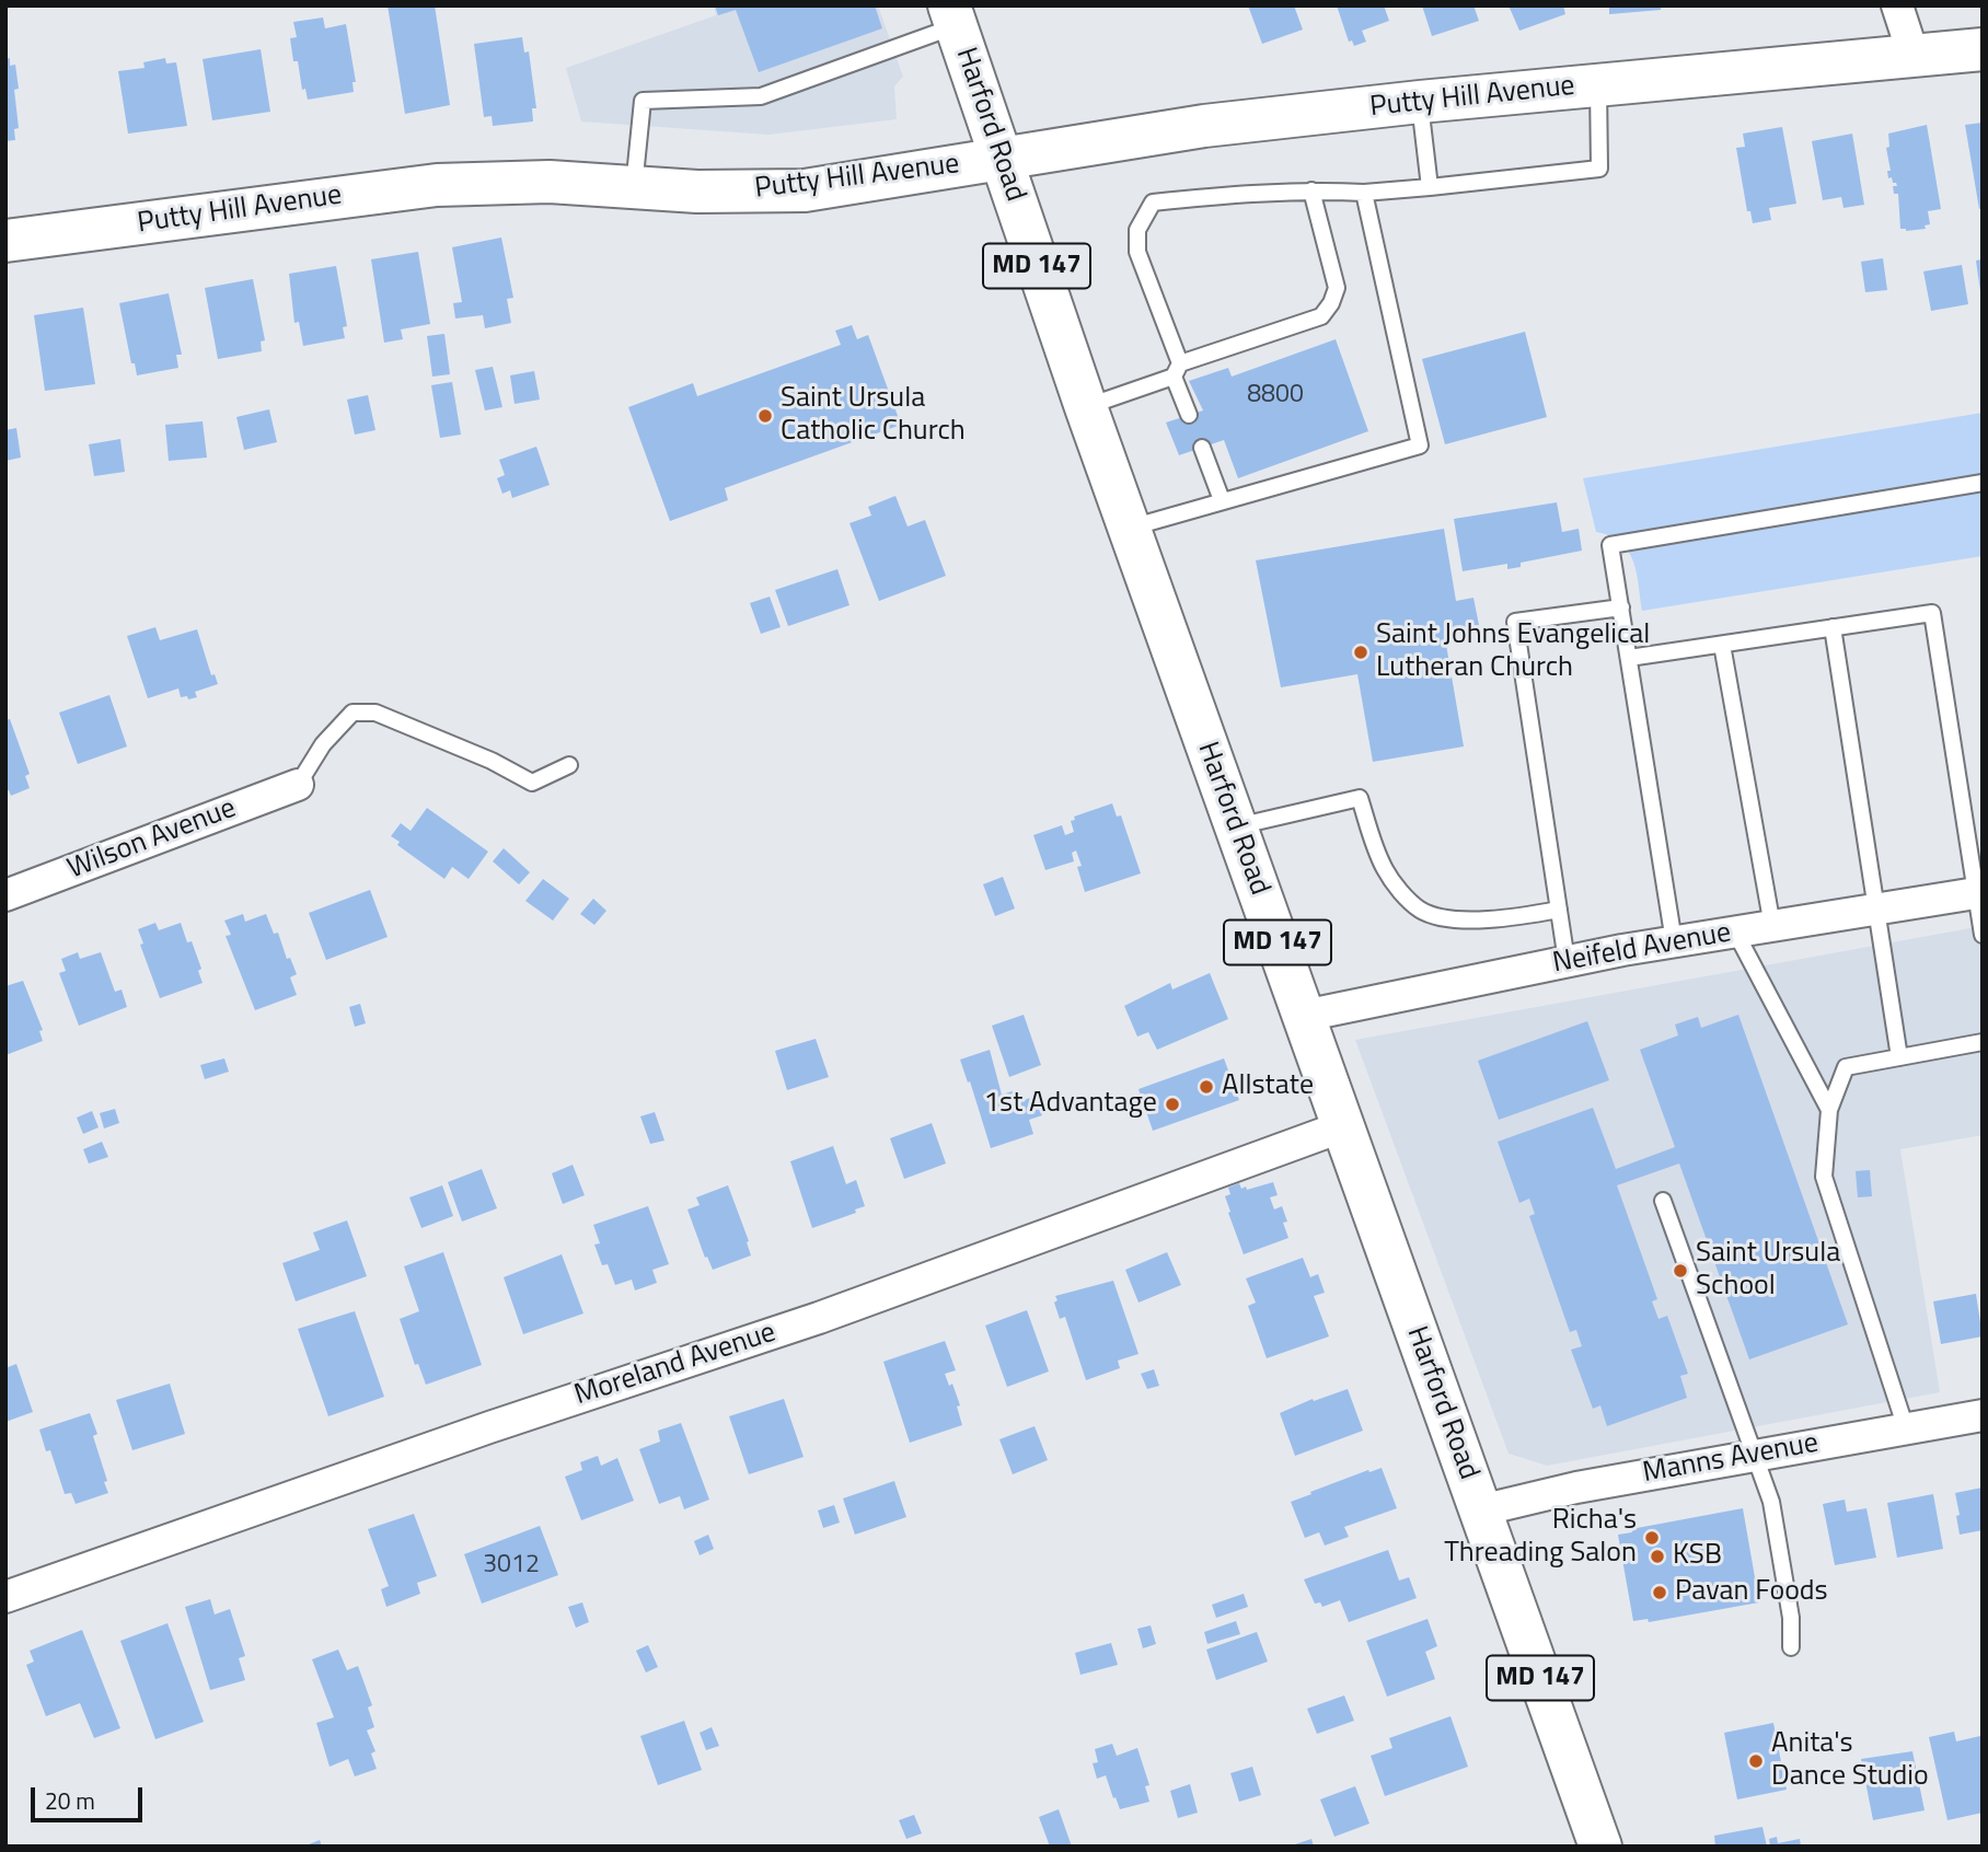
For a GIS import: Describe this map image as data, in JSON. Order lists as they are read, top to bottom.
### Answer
{
  "streets": {
    "main road": ["Putty Hill Avenue", "Harford Road", "MD 147"],
    "street": [
      "Wilson Avenue",
      "Neifeld Avenue",
      "Moreland Avenue",
      "Manns Avenue"
    ]
  },
  "crossings": [
    ["Putty Hill Avenue", "Harford Road"],
    ["Harford Road", "Neifeld Avenue"],
    ["Harford Road", "Moreland Avenue"],
    ["Harford Road", "Manns Avenue"]
  ],
  "places": [
    "Saint Ursula Catholic Church",
    "Saint Johns Evangelical Lutheran Church",
    "Allstate",
    "1st Advantage",
    "Saint Ursula School",
    "Richa's Threading Salon",
    "KSB",
    "Pavan Foods",
    "Anita's Dance Studio"
  ],
  "house_numbers": ["8800", "3012"],
  "scale_bar": "20 m"
}
